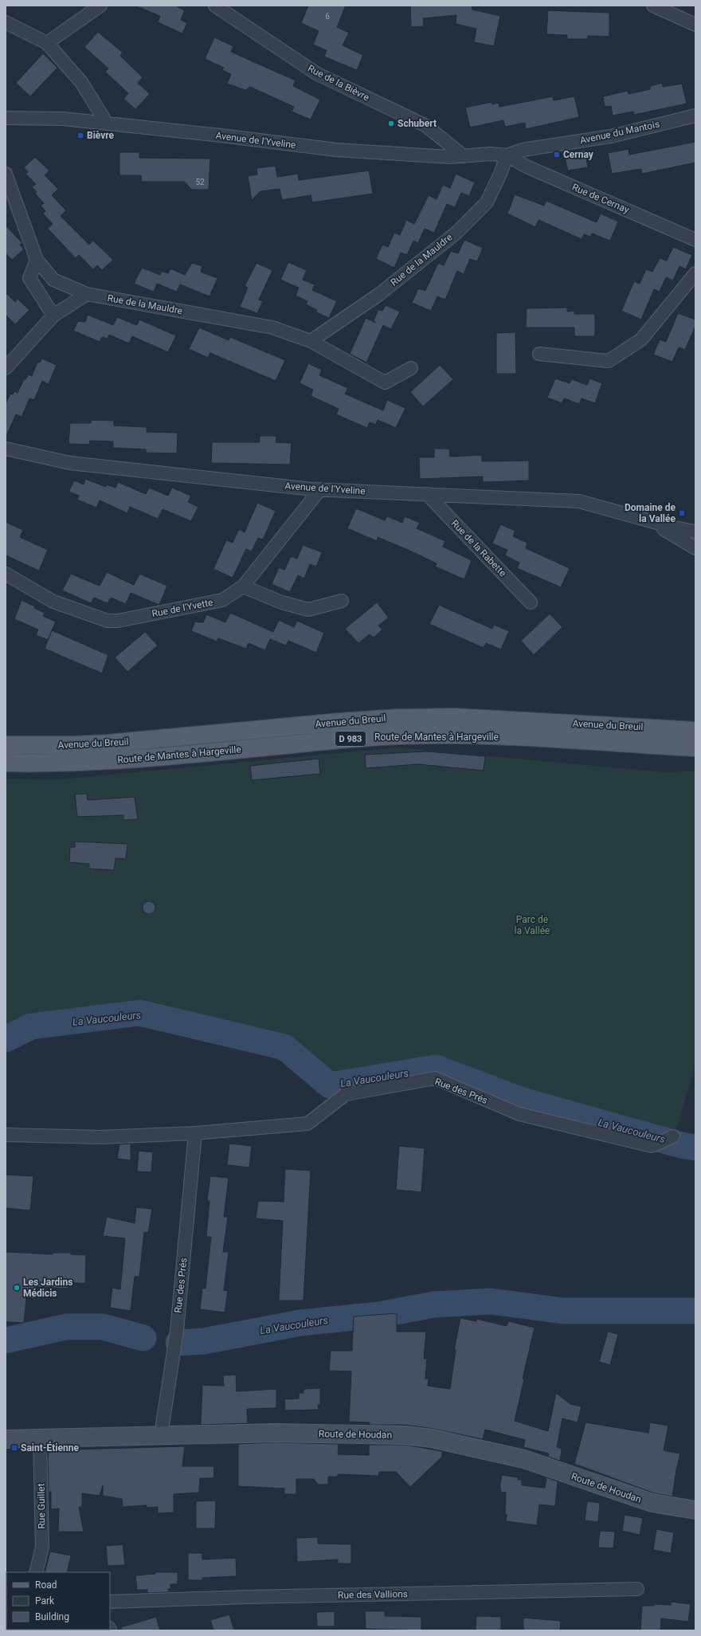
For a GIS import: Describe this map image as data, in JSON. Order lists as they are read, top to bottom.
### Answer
{
  "streets": {
    "main road": ["Avenue du Breuil", "Route de Mantes à Hargeville", "D 983"],
    "street": [
      "Rue de la Bièvre",
      "Avenue du Mantois",
      "Avenue de l'Yveline",
      "Rue de Cernay",
      "Rue de la Mauldre",
      "Rue de la Rabette",
      "Rue de l'Yvette",
      "Rue des Prés",
      "Route de Houdan",
      "Rue Guillet",
      "Rue des Vallions"
    ]
  },
  "crossings": [
    ["Rue de la Bièvre", "Avenue de l'Yveline"],
    ["Avenue du Mantois", "Avenue de l'Yveline"],
    ["Avenue du Mantois", "Rue de Cernay"],
    ["Avenue du Mantois", "Rue de la Mauldre"],
    ["Avenue de l'Yveline", "Rue de Cernay"],
    ["Avenue de l'Yveline", "Rue de la Mauldre"],
    ["Avenue de l'Yveline", "Rue de la Rabette"],
    ["Avenue de l'Yveline", "Rue de l'Yvette"],
    ["Rue de Cernay", "Rue de la Mauldre"],
    ["Rue des Prés", "Route de Houdan"],
    ["Route de Houdan", "Rue Guillet"]
  ],
  "water": ["La Vaucouleurs"],
  "parks": ["Parc de la Vallée"],
  "places": {
    "other": ["Schubert", "Les Jardins Médicis"],
    "transit": [
      "Bièvre",
      "Cernay",
      "Domaine de la Vallée",
      "Saint-Étienne"
    ]
  },
  "house_numbers": ["6", "52"],
  "legend": ["Road", "Park", "Building"]
}
